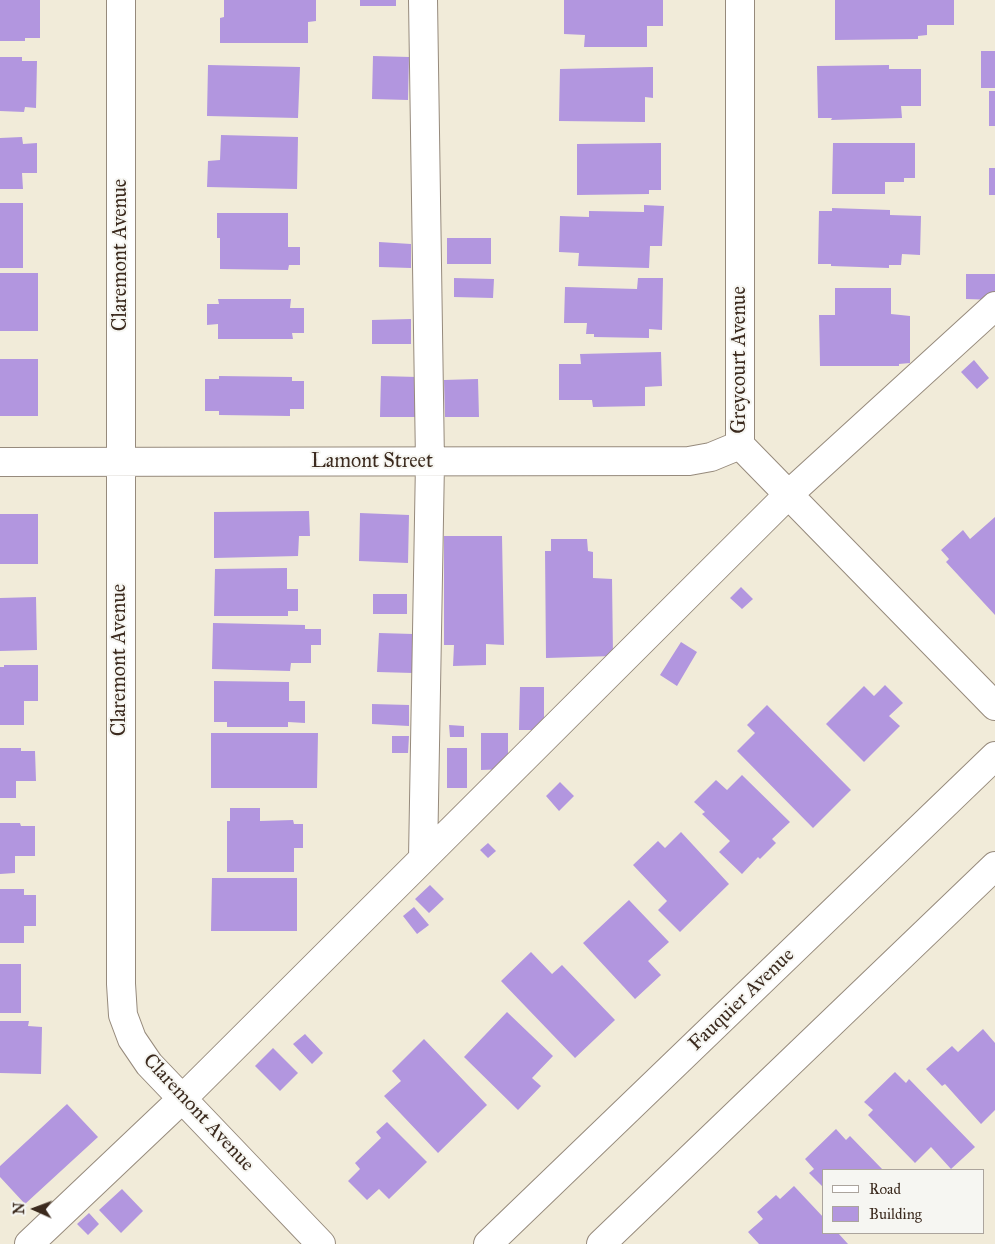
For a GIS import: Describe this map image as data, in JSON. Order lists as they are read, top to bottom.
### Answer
{
  "streets": {
    "street": [
      "Claremont Avenue",
      "Greycourt Avenue",
      "Lamont Street",
      "Fauquier Avenue"
    ]
  },
  "crossings": [
    ["Claremont Avenue", "Lamont Street"],
    ["Greycourt Avenue", "Lamont Street"]
  ],
  "legend": ["Road", "Building"],
  "north": "left"
}
